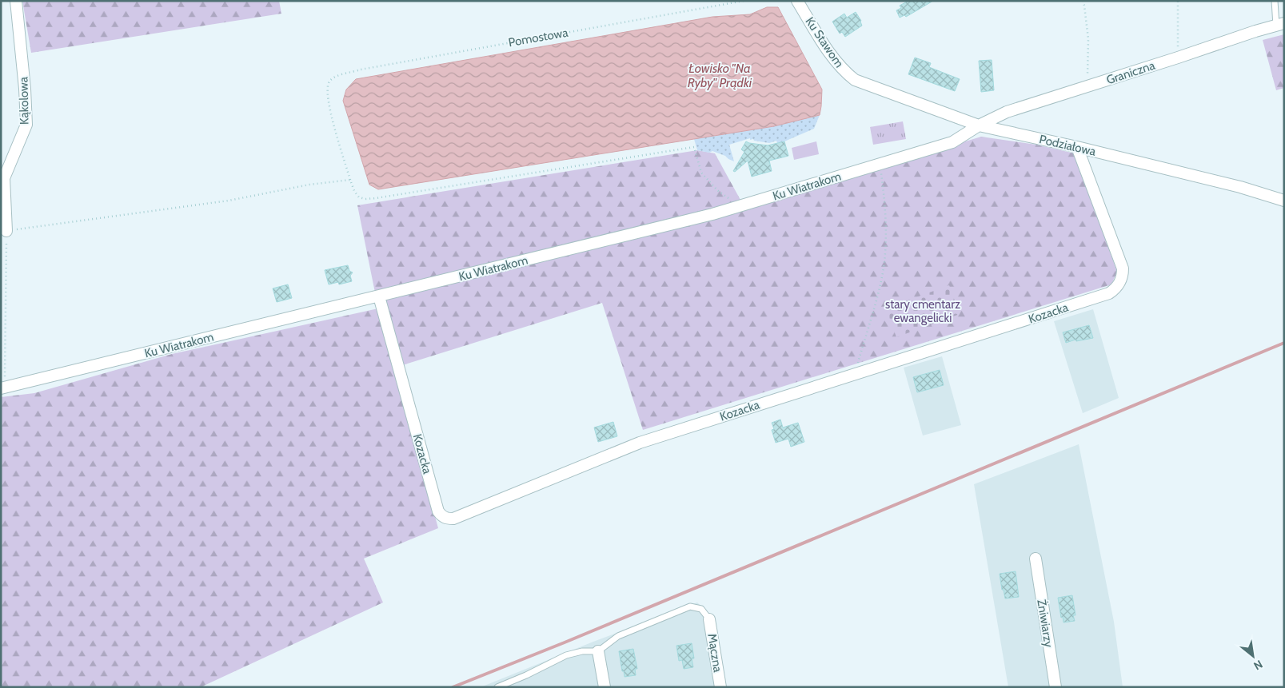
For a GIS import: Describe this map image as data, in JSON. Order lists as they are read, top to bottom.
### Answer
{
  "streets": {
    "street": [
      "Ku Stawom",
      "Graniczna",
      "Kąkolowa",
      "Podziałowa",
      "Ku Wiatrakom",
      "Kozacka",
      "Żniwiarzy",
      "Mączna"
    ],
    "path": ["Pomostowa"]
  },
  "crossings": [
    ["Ku Stawom", "Podziałowa"],
    ["Graniczna", "Podziałowa"],
    ["Graniczna", "Ku Wiatrakom"],
    ["Podziałowa", "Ku Wiatrakom"],
    ["Podziałowa", "Kozacka"],
    ["Ku Wiatrakom", "Kozacka"]
  ],
  "water": ["Łowisko \"Na Ryby\" Prądki"],
  "parks": ["stary cmentarz ewangelicki"],
  "north": "bottom right"
}
